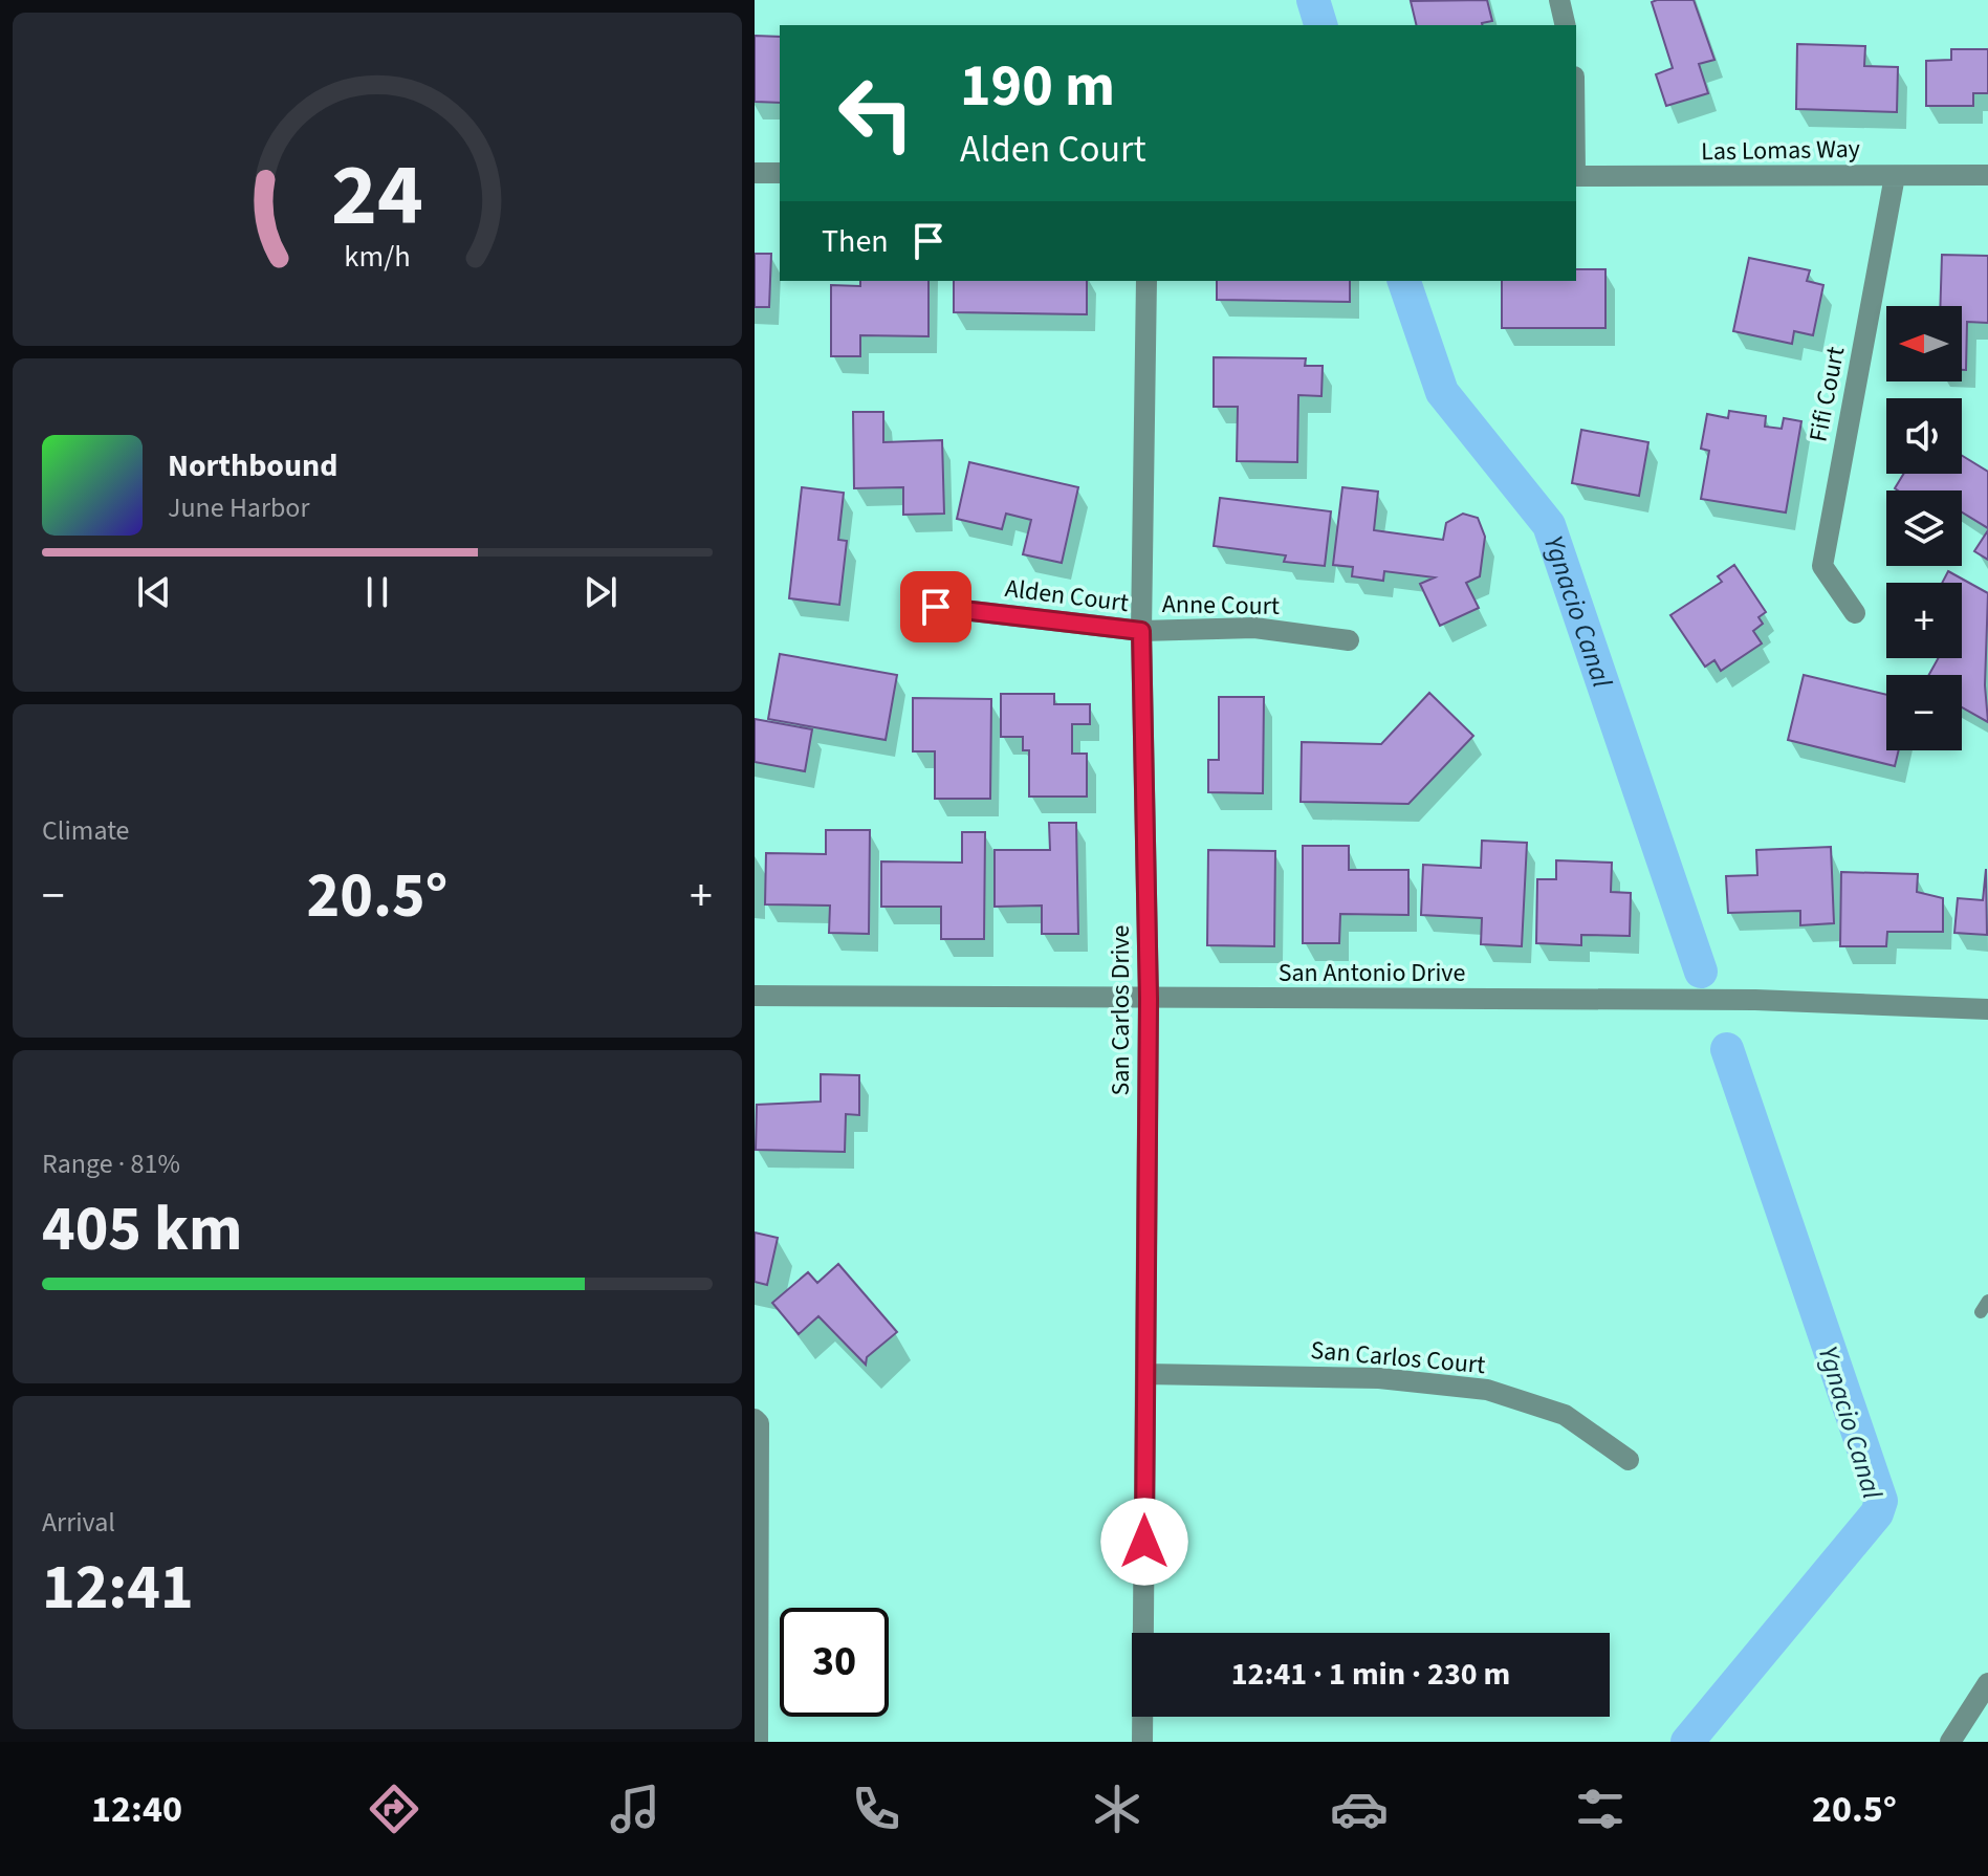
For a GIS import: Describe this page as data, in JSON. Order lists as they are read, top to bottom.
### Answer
{
  "streets": {
    "street": [
      "Las Lomas Way",
      "Fifi Court",
      "Alden Court",
      "Anne Court",
      "San Antonio Drive",
      "San Carlos Drive",
      "San Carlos Court"
    ]
  },
  "crossings": [
    ["Las Lomas Way", "Fifi Court"],
    ["Alden Court", "Anne Court"],
    ["Alden Court", "San Carlos Drive"],
    ["Anne Court", "San Carlos Drive"],
    ["San Antonio Drive", "San Carlos Drive"],
    ["San Carlos Drive", "San Carlos Court"]
  ],
  "water": ["Ygnacio Canal"],
  "north": "left",
  "page": {
    "turn": ["190 m", "Alden Court"],
    "then": "Then",
    "map_buttons": ["+", "−"],
    "song": ["Northbound", "June Harbor"],
    "tile": [
      "Climate",
      ["Range · 81%", "405 km"],
      ["Arrival", "12:41"]
    ],
    "heat": ["−", "20.5°", "+"],
    "limit": "30",
    "trip": "12:41 · 1 min · 230 m",
    "tabs": ["12:40", "20.5°"],
    "gauge": ["24", "km/h"]
  }
}
